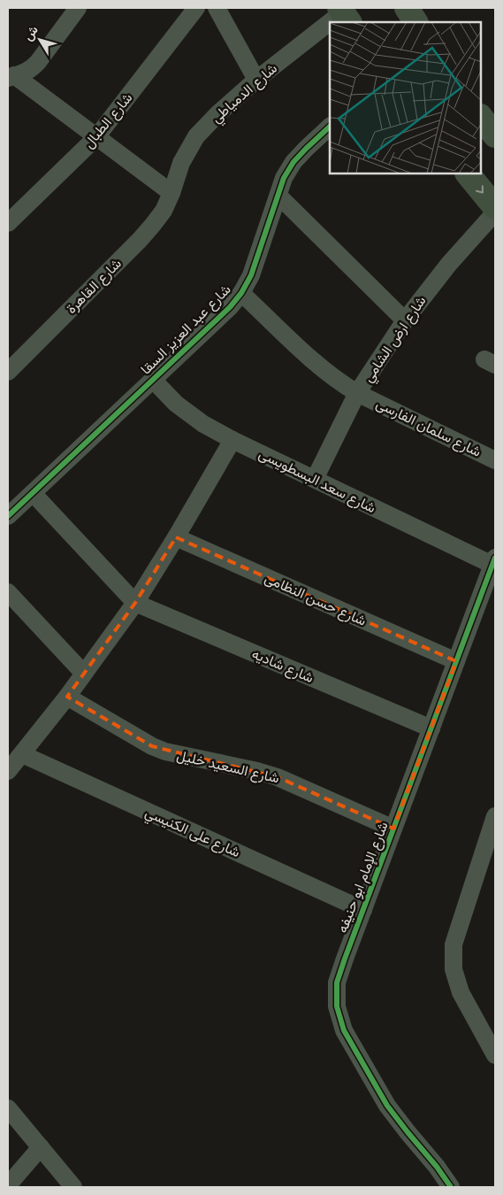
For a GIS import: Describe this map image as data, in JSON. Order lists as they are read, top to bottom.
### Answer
{
  "streets": {
    "street": [
      "شارع الدمياطي",
      "شارع الطبال",
      "شارع القاهرة",
      "شارع عبد العزيز السقا",
      "شارع ارض الشامي",
      "شارع سلمان الفارسى",
      "شارع سعد البسطويسى",
      "شارع حسن النظامى",
      "شارع شاديه",
      "شارع السعيد خليل",
      "شارع على الكنيسي",
      "شارع الإمام ابو حنيفه"
    ]
  },
  "crossings": [
    ["شارع الدمياطي", "شارع القاهرة"],
    ["شارع عبد العزيز السقا", "شارع سلمان الفارسى"],
    ["شارع عبد العزيز السقا", "شارع سعد البسطويسى"],
    ["شارع ارض الشامي", "شارع سلمان الفارسى"],
    ["شارع ارض الشامي", "شارع سعد البسطويسى"],
    ["شارع سعد البسطويسى", "شارع الإمام ابو حنيفه"],
    ["شارع حسن النظامى", "شارع الإمام ابو حنيفه"],
    ["شارع شاديه", "شارع الإمام ابو حنيفه"],
    ["شارع السعيد خليل", "شارع الإمام ابو حنيفه"],
    ["شارع على الكنيسي", "شارع الإمام ابو حنيفه"]
  ],
  "north": "top left"
}
